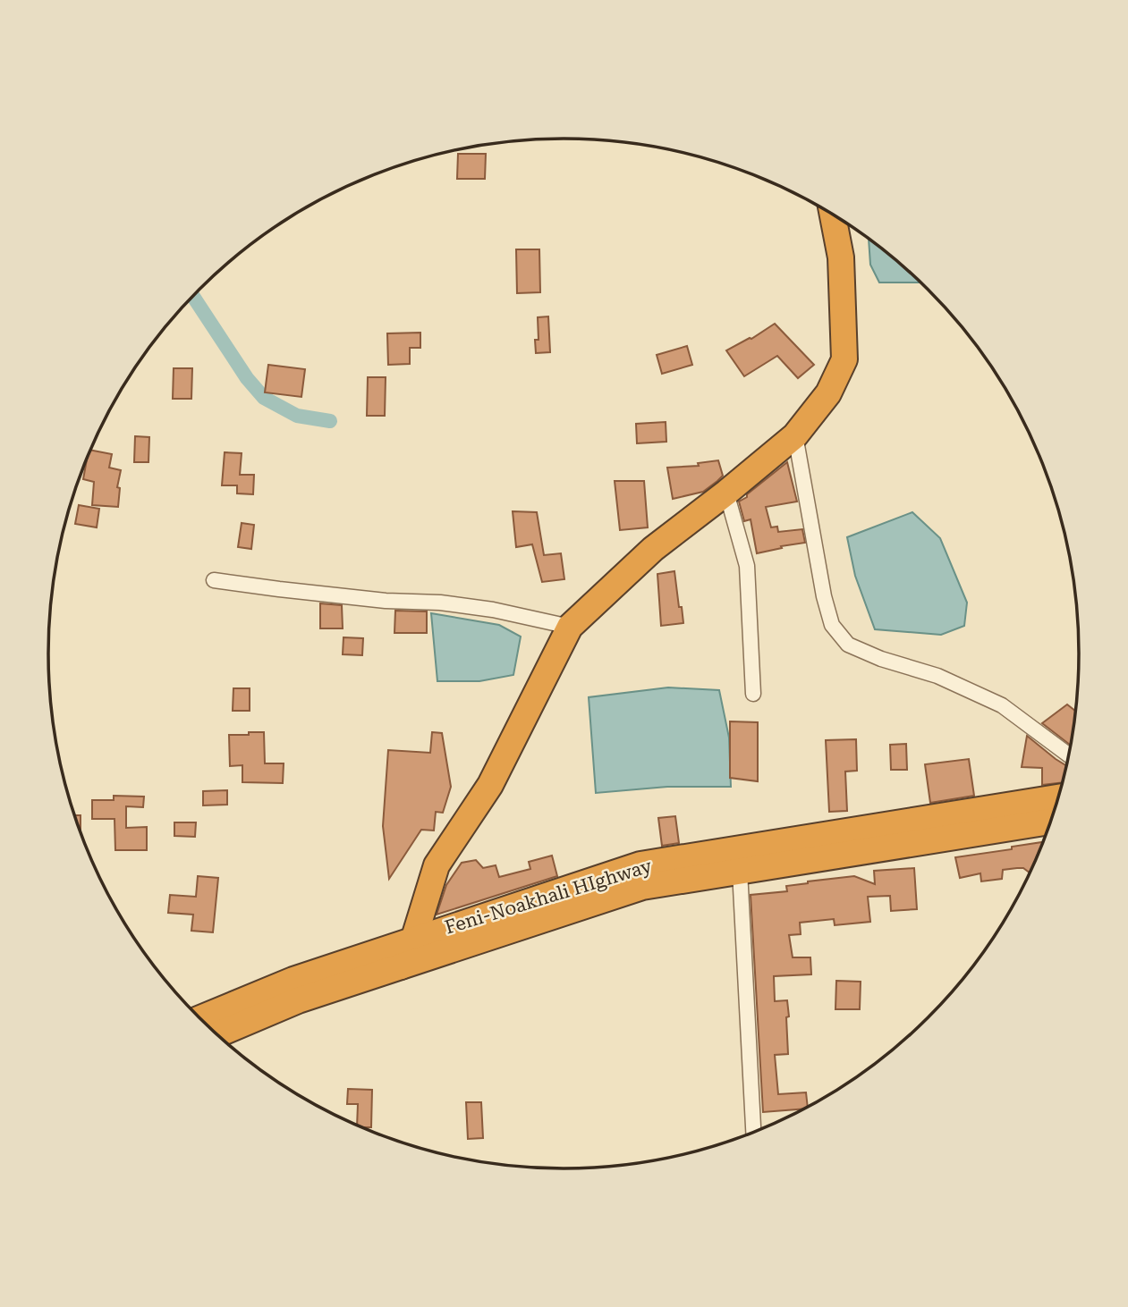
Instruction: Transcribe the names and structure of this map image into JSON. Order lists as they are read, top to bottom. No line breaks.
{"streets":{"highway":["Feni-Noakhali HIghway"]}}
